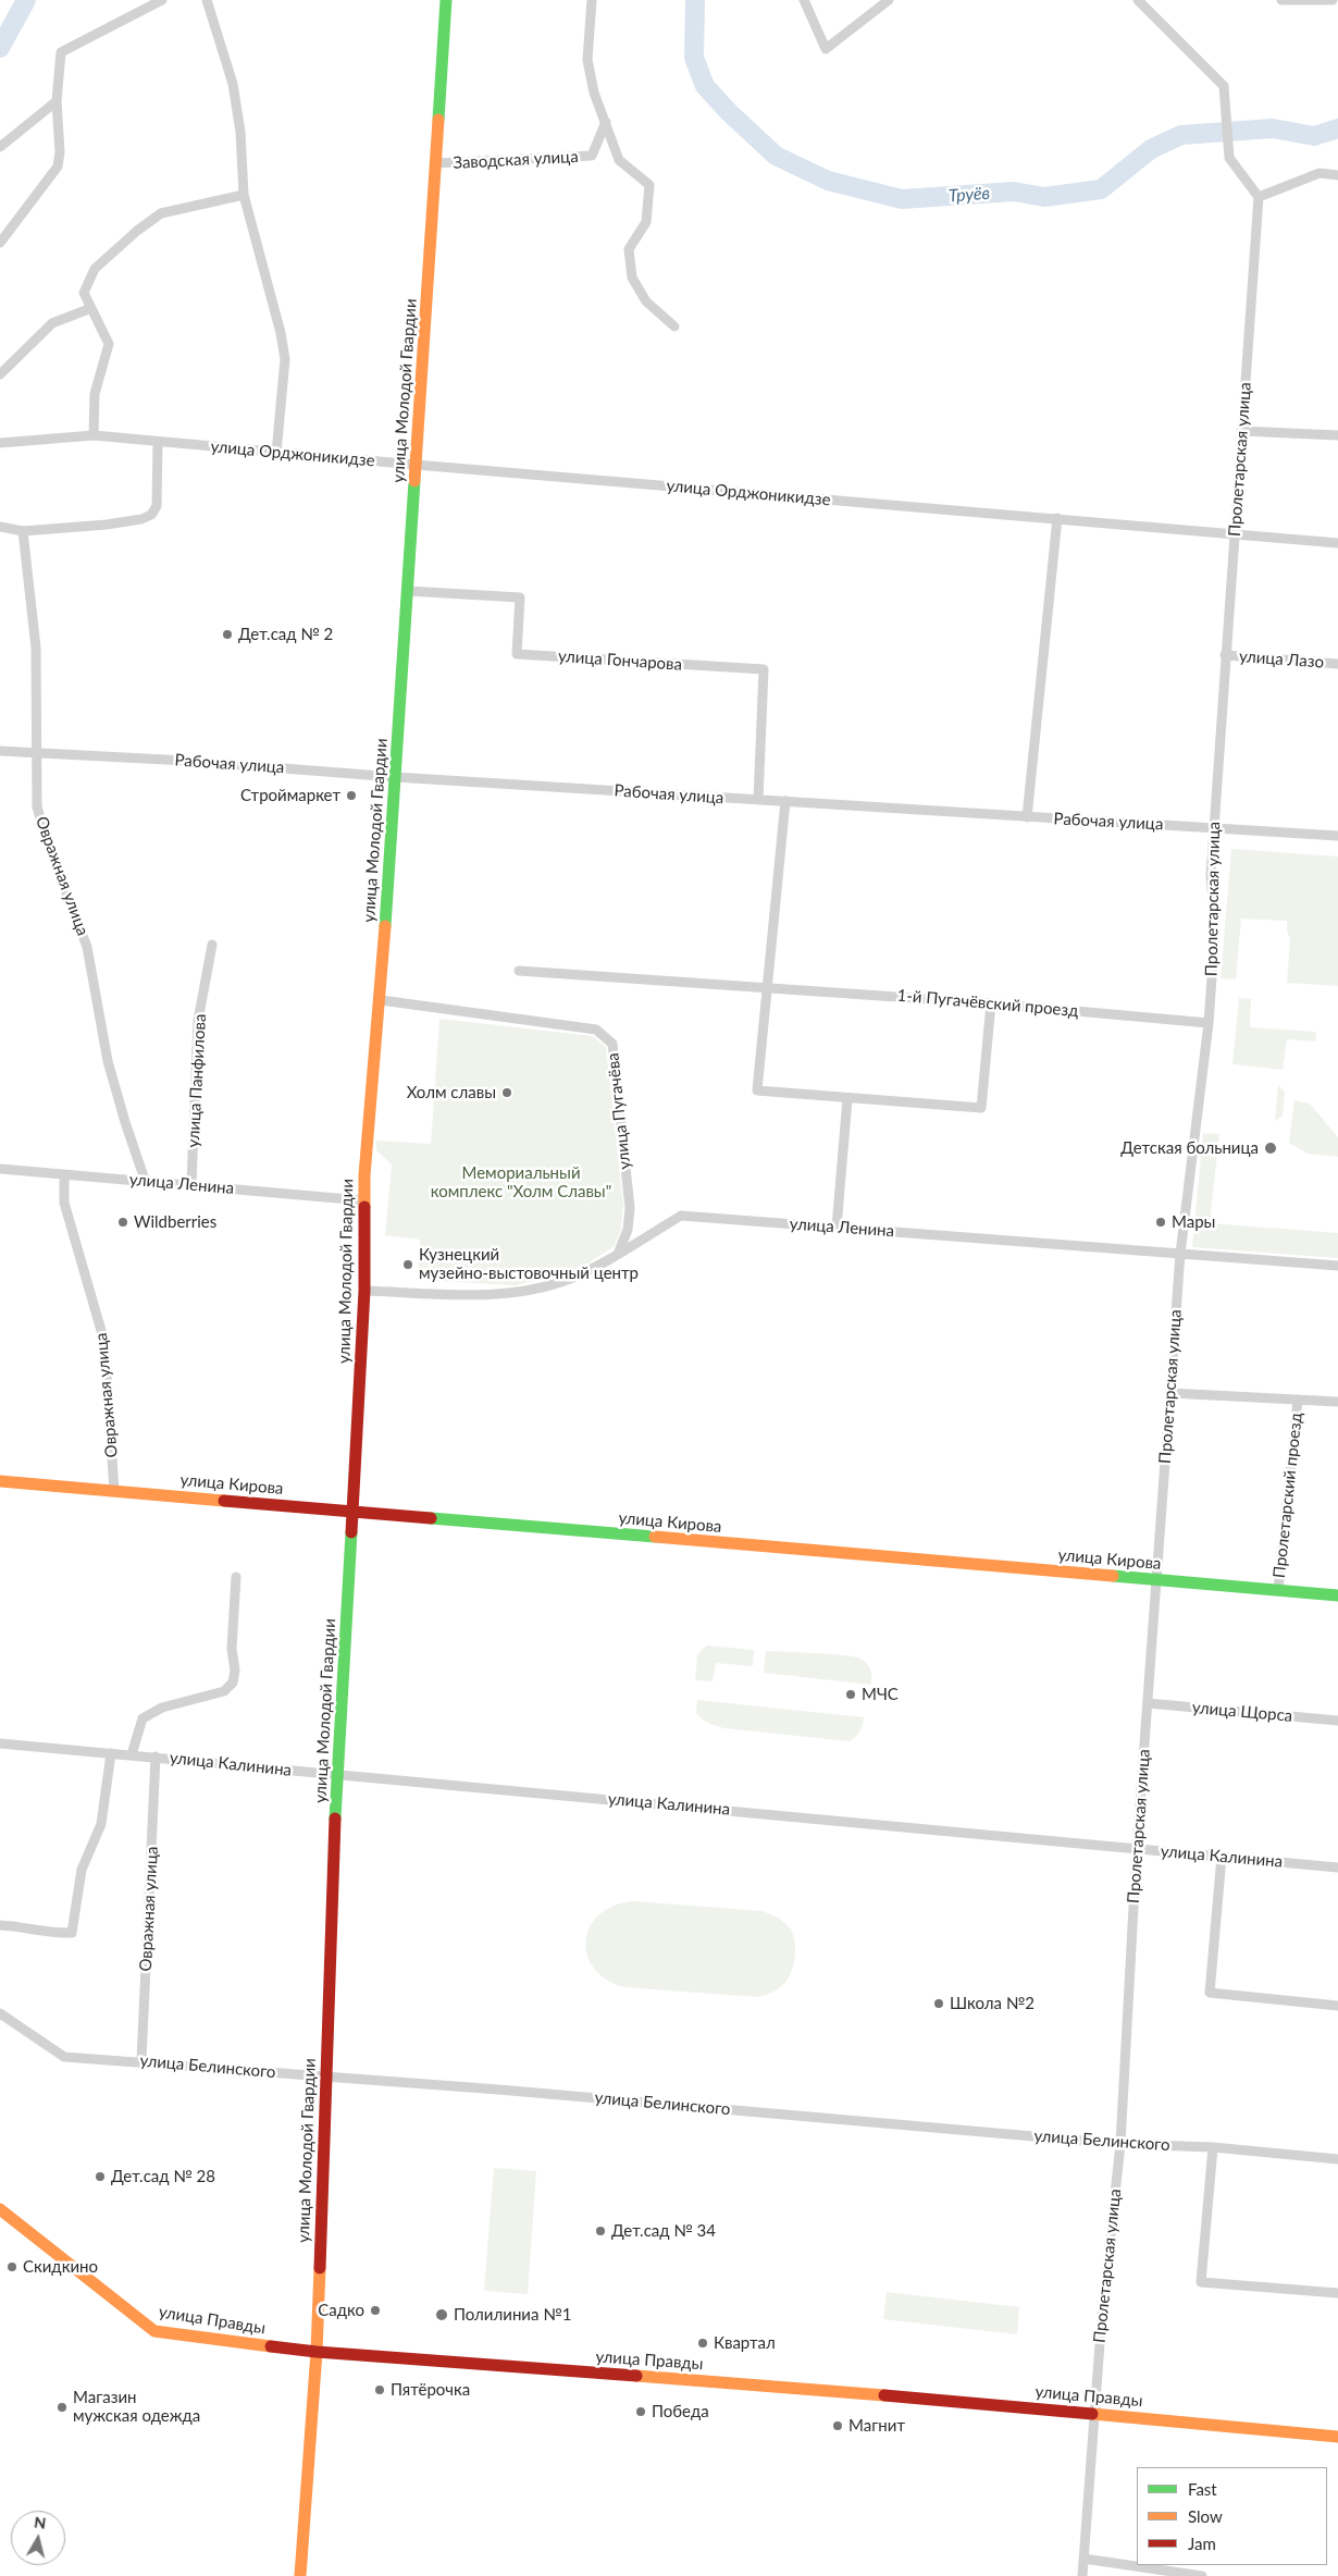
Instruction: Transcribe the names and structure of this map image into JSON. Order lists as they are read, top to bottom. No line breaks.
{"streets":{"street":["Заводская улица","улица Молодой Гвардии","улица Орджоникидзе","Пролетарская улица","улица Лазо","улица Гончарова","Рабочая улица","Овражная улица","1-й Пугачёвский проезд","улица Панфилова","улица Пугачёва","улица Ленина","улица Кирова","Пролетарский проезд","улица Щорса","улица Калинина","улица Белинского","улица Правды"]},"crossings":[["Заводская улица","улица Молодой Гвардии"],["улица Молодой Гвардии","улица Орджоникидзе"],["улица Молодой Гвардии","улица Гончарова"],["улица Молодой Гвардии","Рабочая улица"],["улица Молодой Гвардии","улица Пугачёва"],["улица Молодой Гвардии","улица Ленина"],["улица Молодой Гвардии","улица Кирова"],["улица Молодой Гвардии","улица Калинина"],["улица Молодой Гвардии","улица Белинского"],["улица Молодой Гвардии","улица Правды"],["улица Орджоникидзе","Пролетарская улица"],["Пролетарская улица","улица Лазо"],["Пролетарская улица","Рабочая улица"],["Пролетарская улица","1-й Пугачёвский проезд"],["Пролетарская улица","улица Ленина"],["Пролетарская улица","улица Кирова"],["Пролетарская улица","Пролетарский проезд"],["Пролетарская улица","улица Щорса"],["Пролетарская улица","улица Калинина"],["Пролетарская улица","улица Белинского"],["Пролетарская улица","улица Правды"],["улица Гончарова","Рабочая улица"],["Рабочая улица","Овражная улица"],["Овражная улица","улица Ленина"],["Овражная улица","улица Кирова"],["Овражная улица","улица Калинина"],["Овражная улица","улица Белинского"],["улица Панфилова","улица Ленина"],["улица Пугачёва","улица Ленина"],["улица Кирова","Пролетарский проезд"]],"water":["Труёв"],"parks":["Мемориальный комплекс \"Холм Славы\""],"places":["Дет.сад № 2","Строймаркет","Холм славы","Детская больница","Wildberries","Мары","Кузнецкий музейно-выстовочный центр","МЧС","Школа №2","Дет.сад № 28","Дет.сад № 34","Скидкино","Садко","Полилиниа №1","Квартал","Пятёрочка","Магазин мужская одежда","Победа","Магнит"],"legend":["Fast","Slow","Jam"],"north":"top"}
